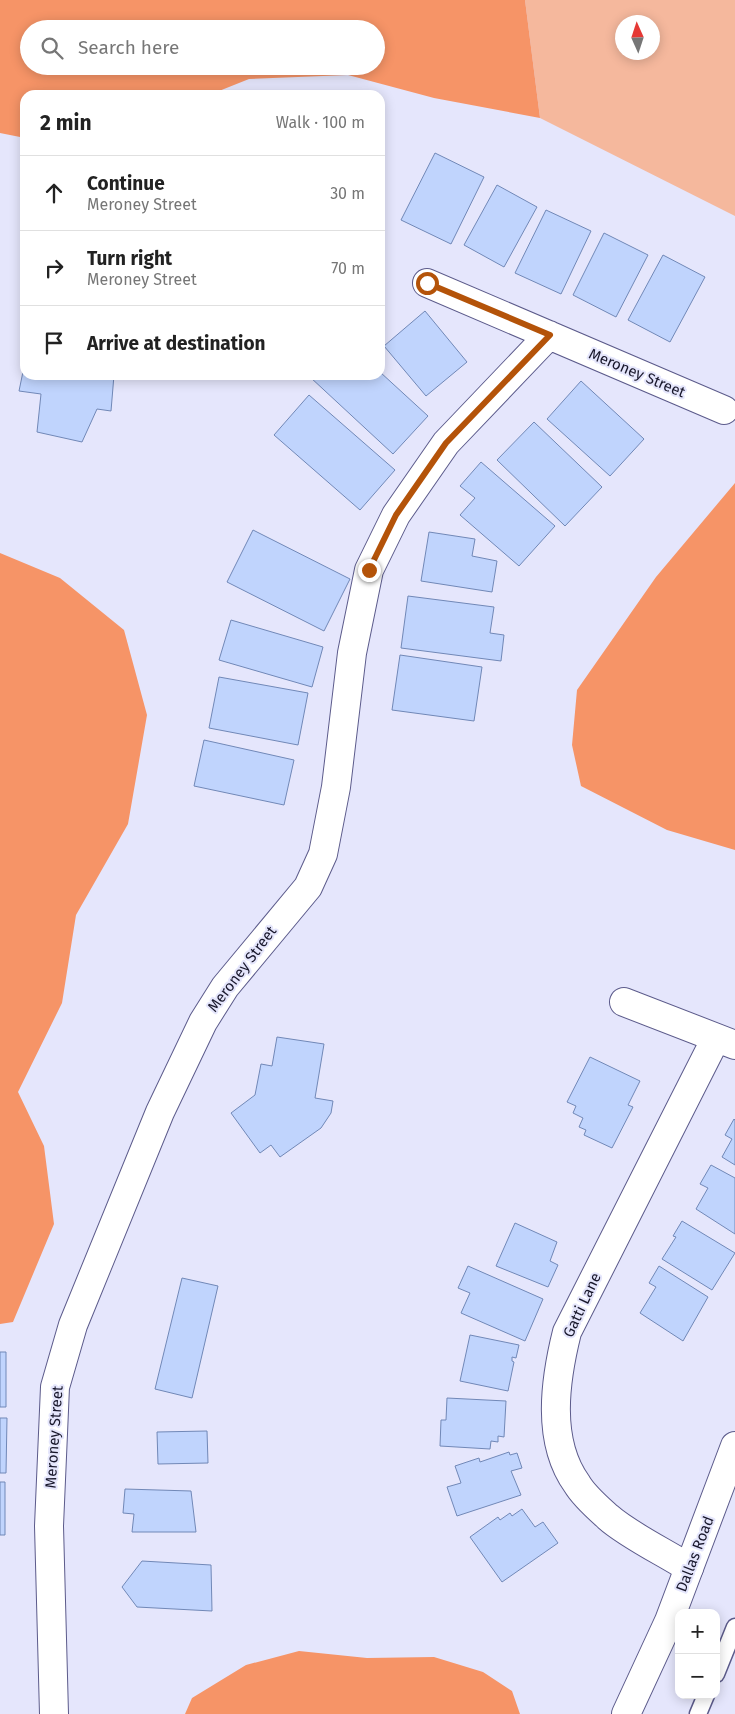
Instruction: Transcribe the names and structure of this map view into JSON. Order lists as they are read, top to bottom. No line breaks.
{"streets":{"street":["Meroney Street","Gatti Lane","Dallas Road"]},"crossings":[["Gatti Lane","Dallas Road"]],"north":"top","page":{"search":"Search here","heading":["2 min","Walk · 100 m"],"list":[["Continue","Meroney Street","30 m"],["Turn right","Meroney Street","70 m"],"Arrive at destination"],"map_buttons":["+","−"]}}
